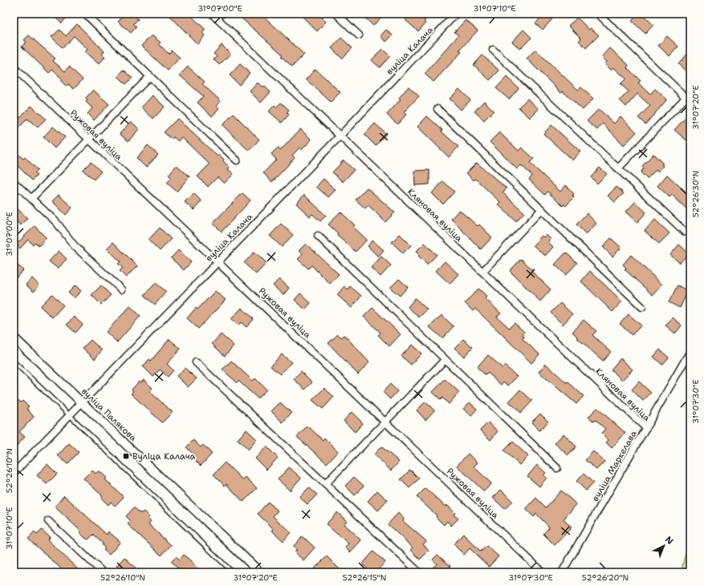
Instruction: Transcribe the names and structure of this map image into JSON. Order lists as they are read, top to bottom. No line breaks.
{"streets":{"street":["вуліца Калача","Ружовая вуліца","Кляновая вуліца","вуліца Палякова","вуліца Маркелава"]},"crossings":[["вуліца Калача","Ружовая вуліца"],["вуліца Калача","Кляновая вуліца"],["вуліца Калача","вуліца Палякова"],["Кляновая вуліца","вуліца Маркелава"]],"places":{"transit":["Вуліца Калача"]},"north":"top right","coordinates":["31°07'00\"E","31°07'10\"E","31°07'20\"E","52°26'30\"N","31°07'30\"E","52°26'10\"N","52°26'15\"N","52°26'20\"N"]}
